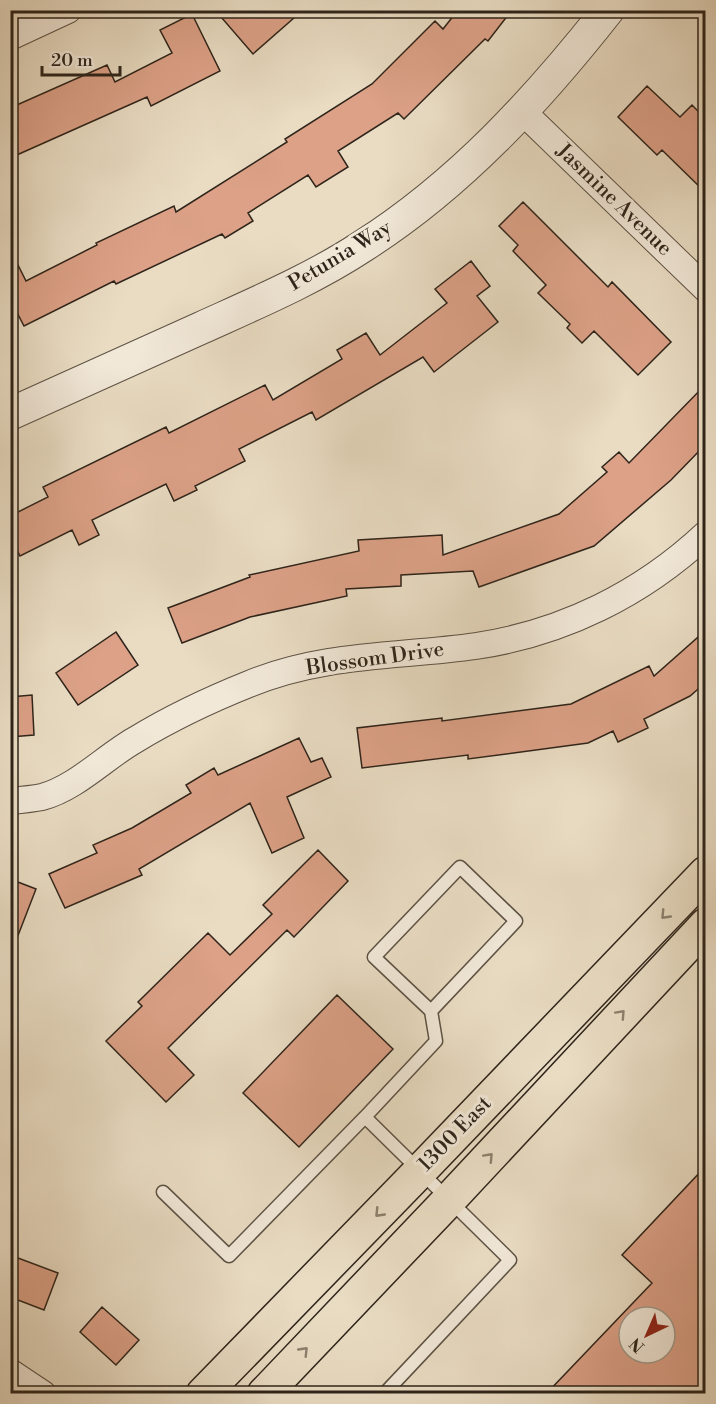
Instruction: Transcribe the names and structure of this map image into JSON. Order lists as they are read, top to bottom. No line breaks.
{"streets":{"main road":["1300 East"],"street":["Jasmine Avenue","Petunia Way","Blossom Drive"]},"crossings":[["Jasmine Avenue","Petunia Way"]],"scale_bar":"20 m","north":"bottom left"}
